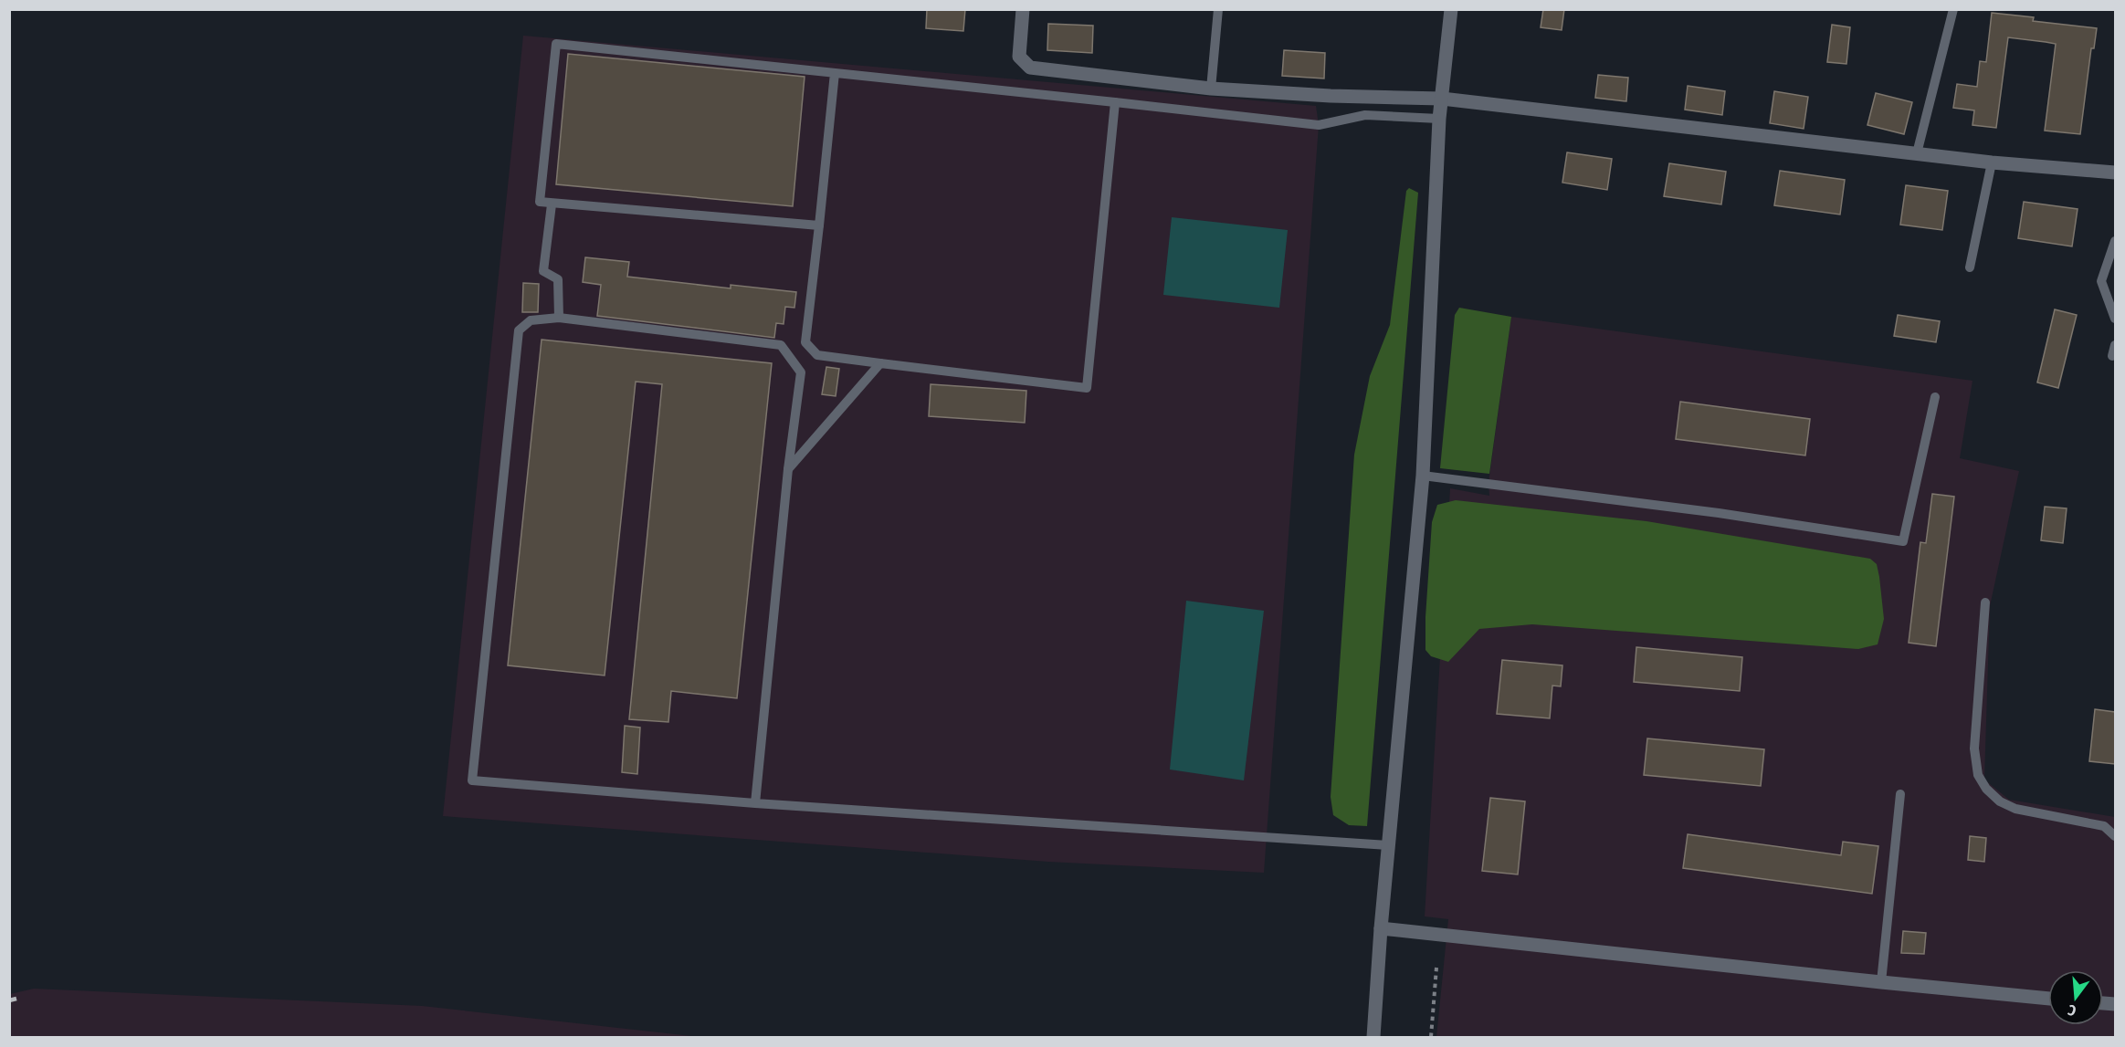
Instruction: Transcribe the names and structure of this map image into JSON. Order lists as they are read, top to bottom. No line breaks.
{"north":"bottom"}
